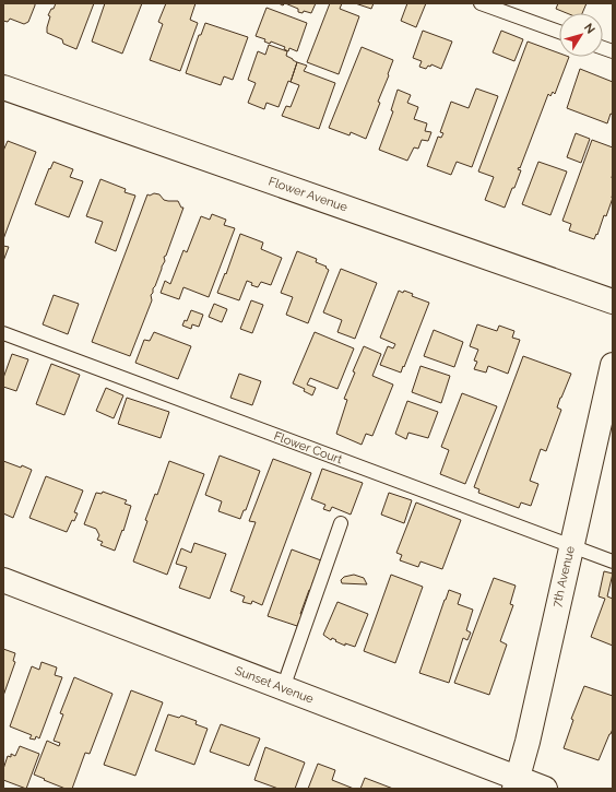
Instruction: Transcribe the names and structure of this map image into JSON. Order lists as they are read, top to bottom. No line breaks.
{"streets":{"street":["Flower Avenue","7th Avenue","Sunset Avenue"],"lane":["Flower Court"]},"crossings":[["Flower Court","7th Avenue"],["7th Avenue","Sunset Avenue"]],"north":"top right"}
